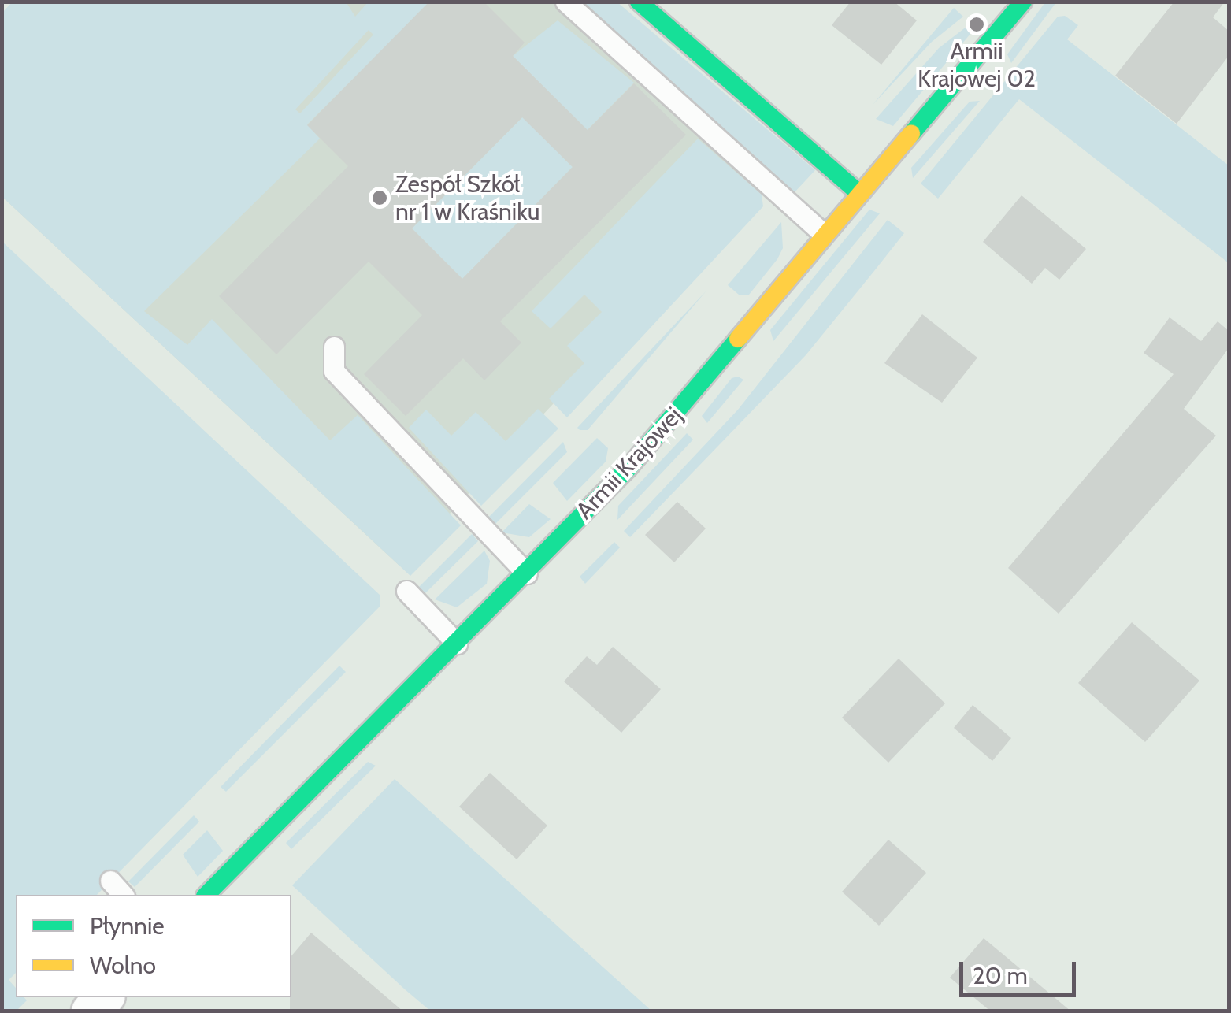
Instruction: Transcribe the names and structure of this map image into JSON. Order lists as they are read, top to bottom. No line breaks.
{"streets":{"street":["Armii Krajowej"]},"places":["Armii Krajowej 02","Zespół Szkół nr 1 w Kraśniku"],"legend":["Płynnie","Wolno"],"scale_bar":"20 m"}
